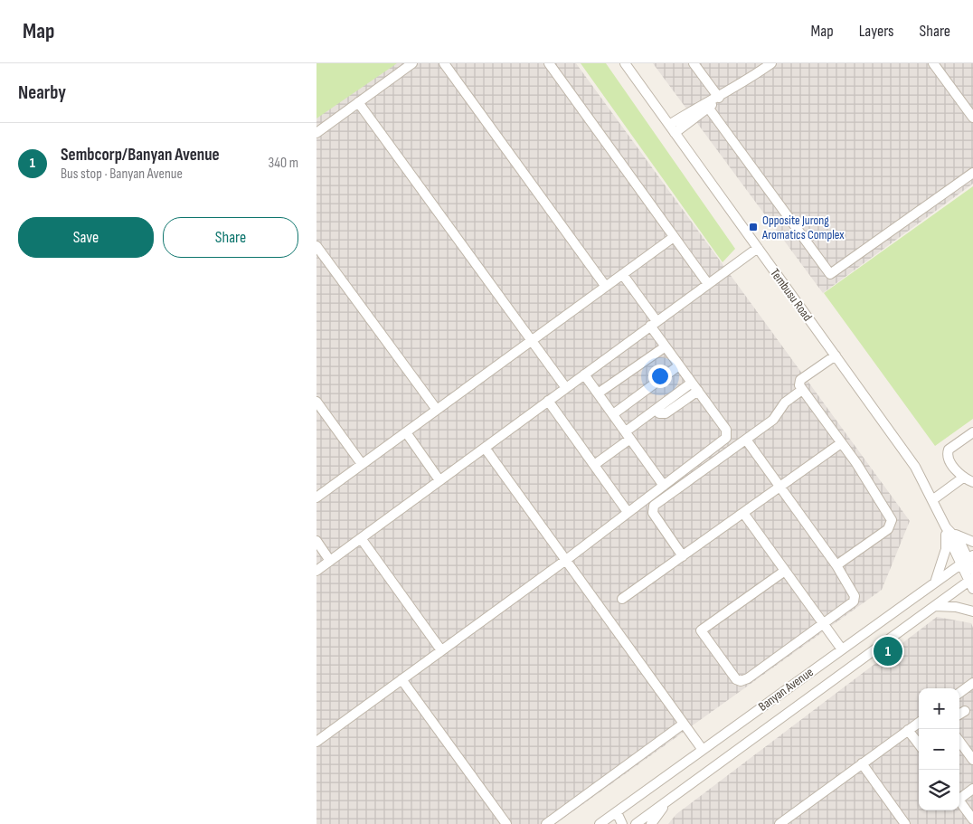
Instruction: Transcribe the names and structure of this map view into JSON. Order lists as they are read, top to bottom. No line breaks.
{"streets":{"street":["Tembusu Road","Banyan Avenue"]},"crossings":[["Tembusu Road","Banyan Avenue"]],"places":{"transit":["Opposite Jurong Aromatics Complex"]},"page":{"header":"Map","nav":["Map","Layers","Share"],"heading":"Nearby","list":[{"mark":"1","name":"Sembcorp/Banyan Avenue","note":"Bus stop · Banyan Avenue","value":"340 m"}],"buttons":["Save","Share"],"pins":"1","map_buttons":["+","−"]}}
